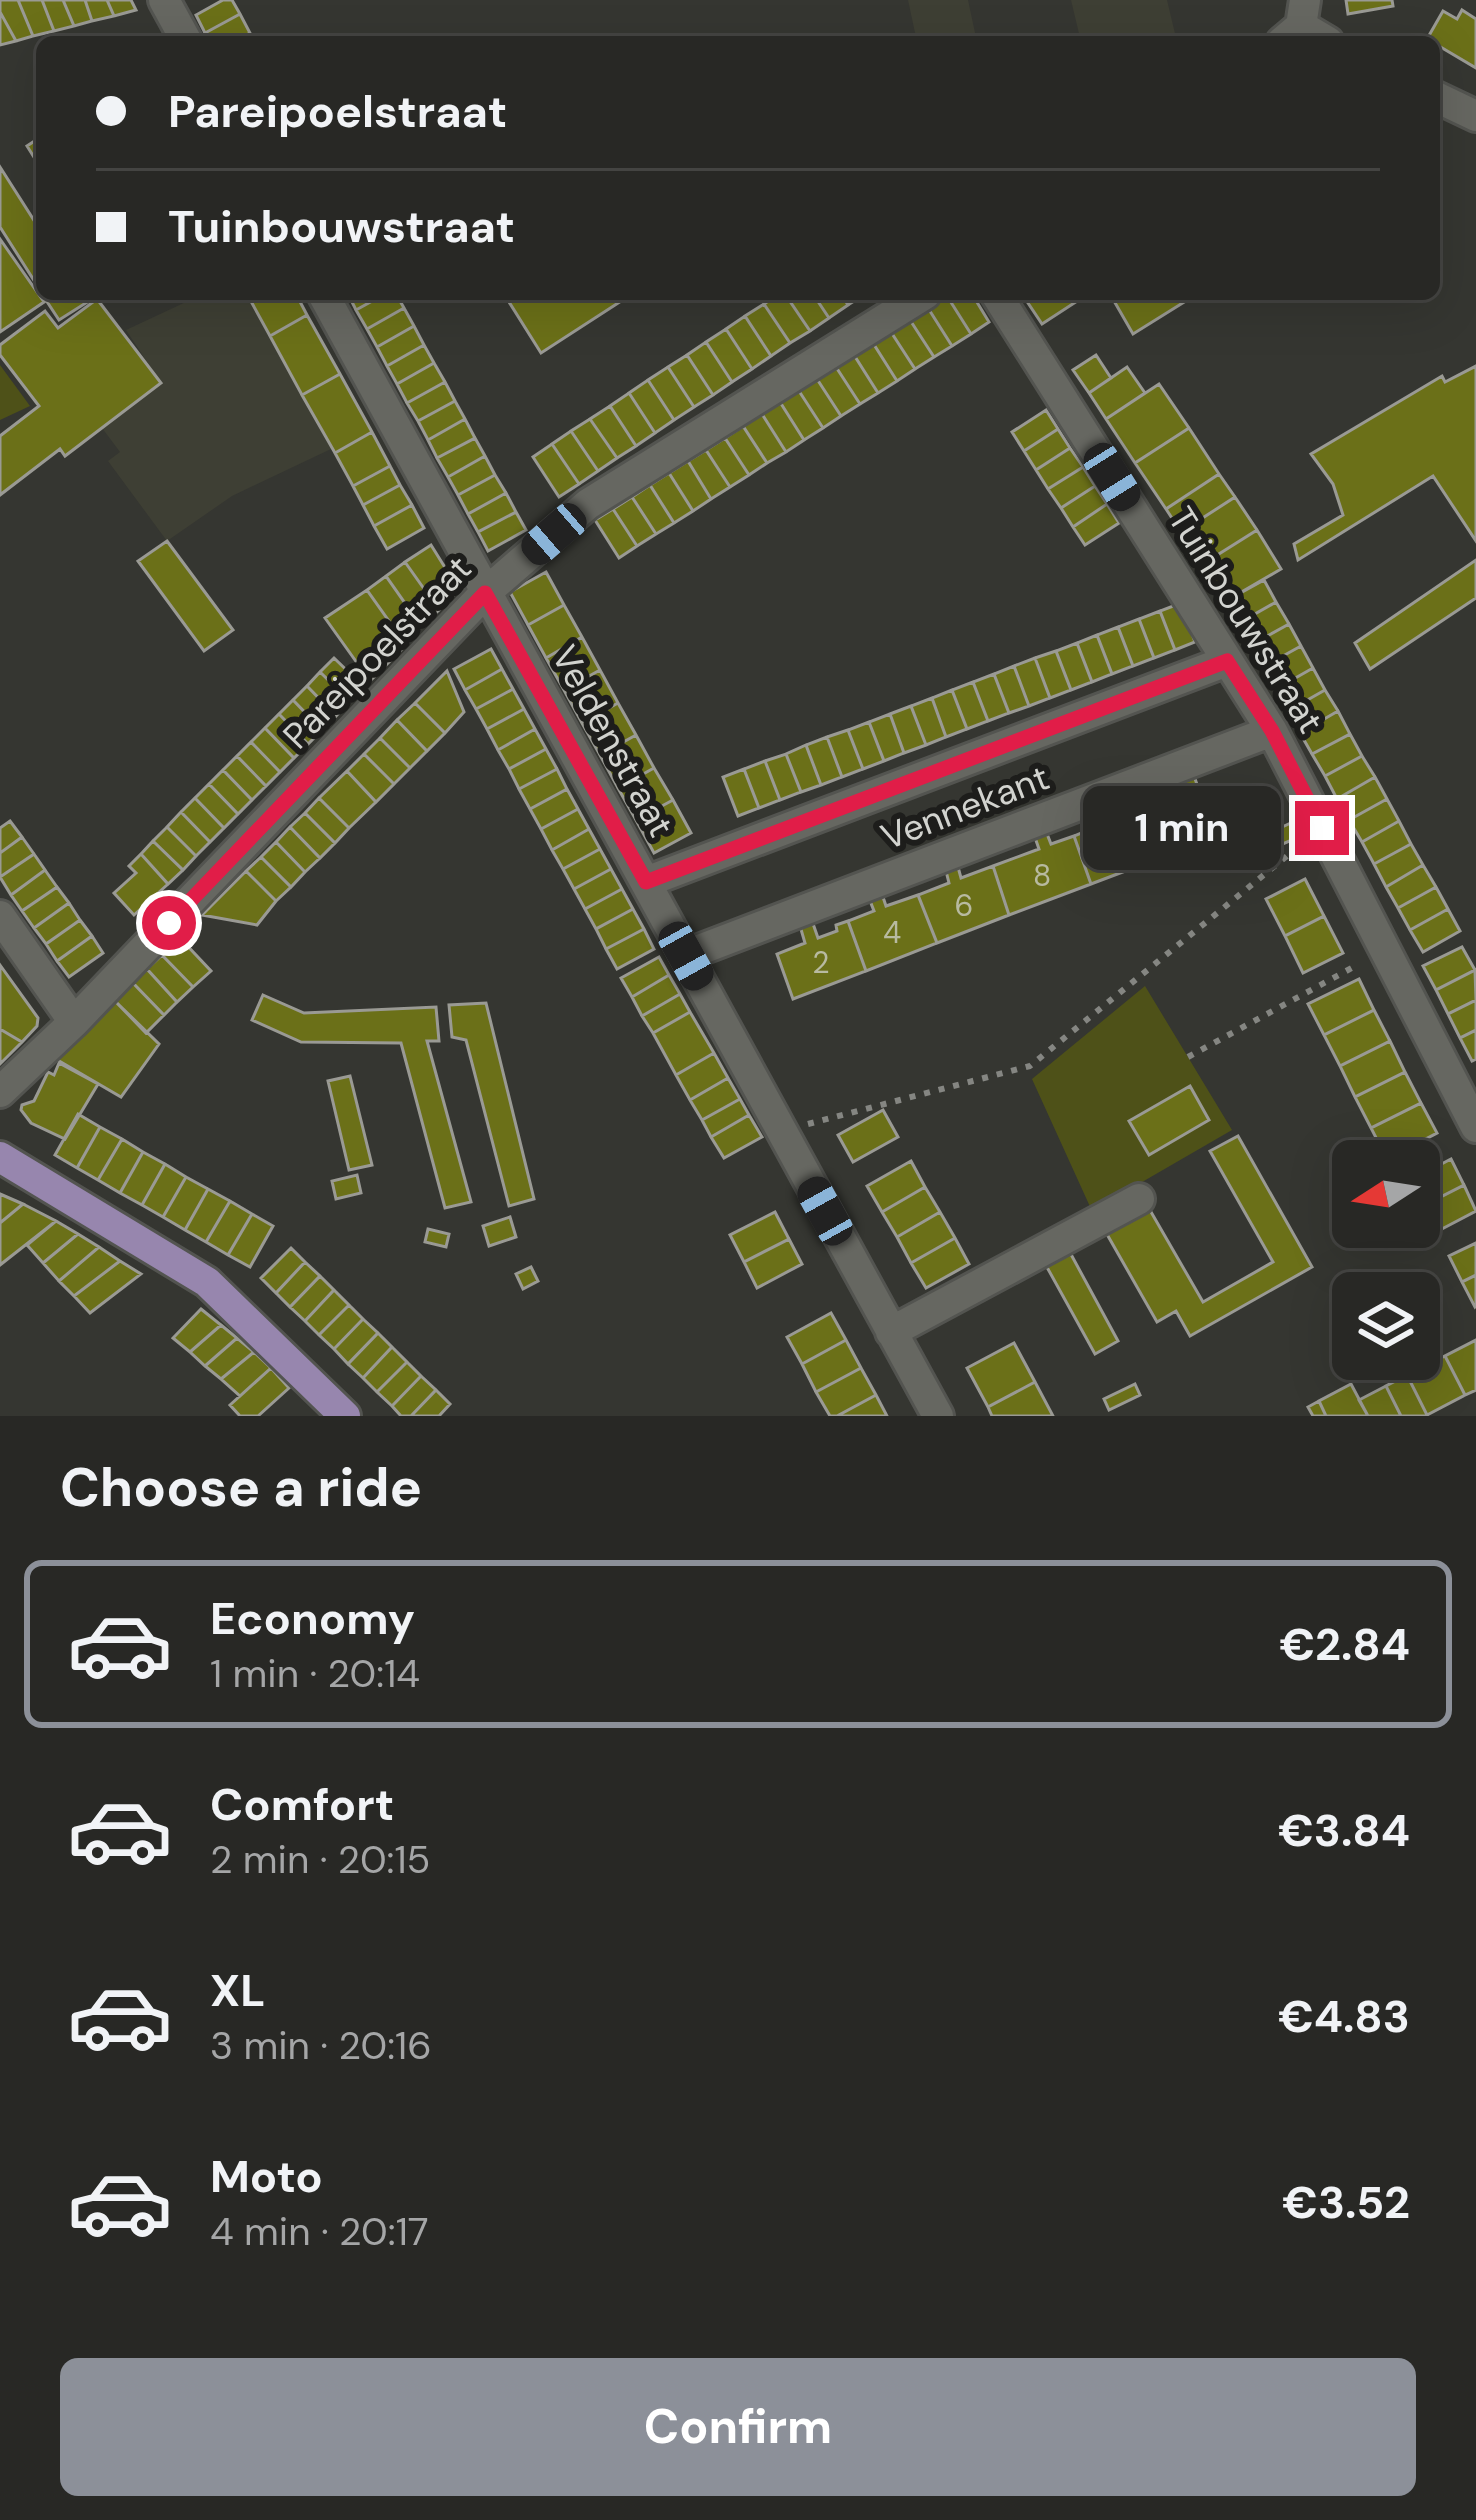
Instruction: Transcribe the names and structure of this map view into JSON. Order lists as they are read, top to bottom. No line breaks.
{"streets":{"street":["Tuinbouwstraat","Pareipoelstraat","Veldenstraat","Vennekant"]},"crossings":[["Tuinbouwstraat","Vennekant"],["Pareipoelstraat","Veldenstraat"],["Veldenstraat","Vennekant"]],"house_numbers":["8","6","4","2"],"north":"left","page":{"banner":["Pareipoelstraat","Tuinbouwstraat"],"bubble":"1 min","heading":"Choose a ride","list":[{"name":"Economy","note":"1 min · 20:14","value":"€2.84"},{"name":"Comfort","note":"2 min · 20:15","value":"€3.84"},{"name":"XL","note":"3 min · 20:16","value":"€4.83"},{"name":"Moto","note":"4 min · 20:17","value":"€3.52"}],"buttons":"Confirm"}}
